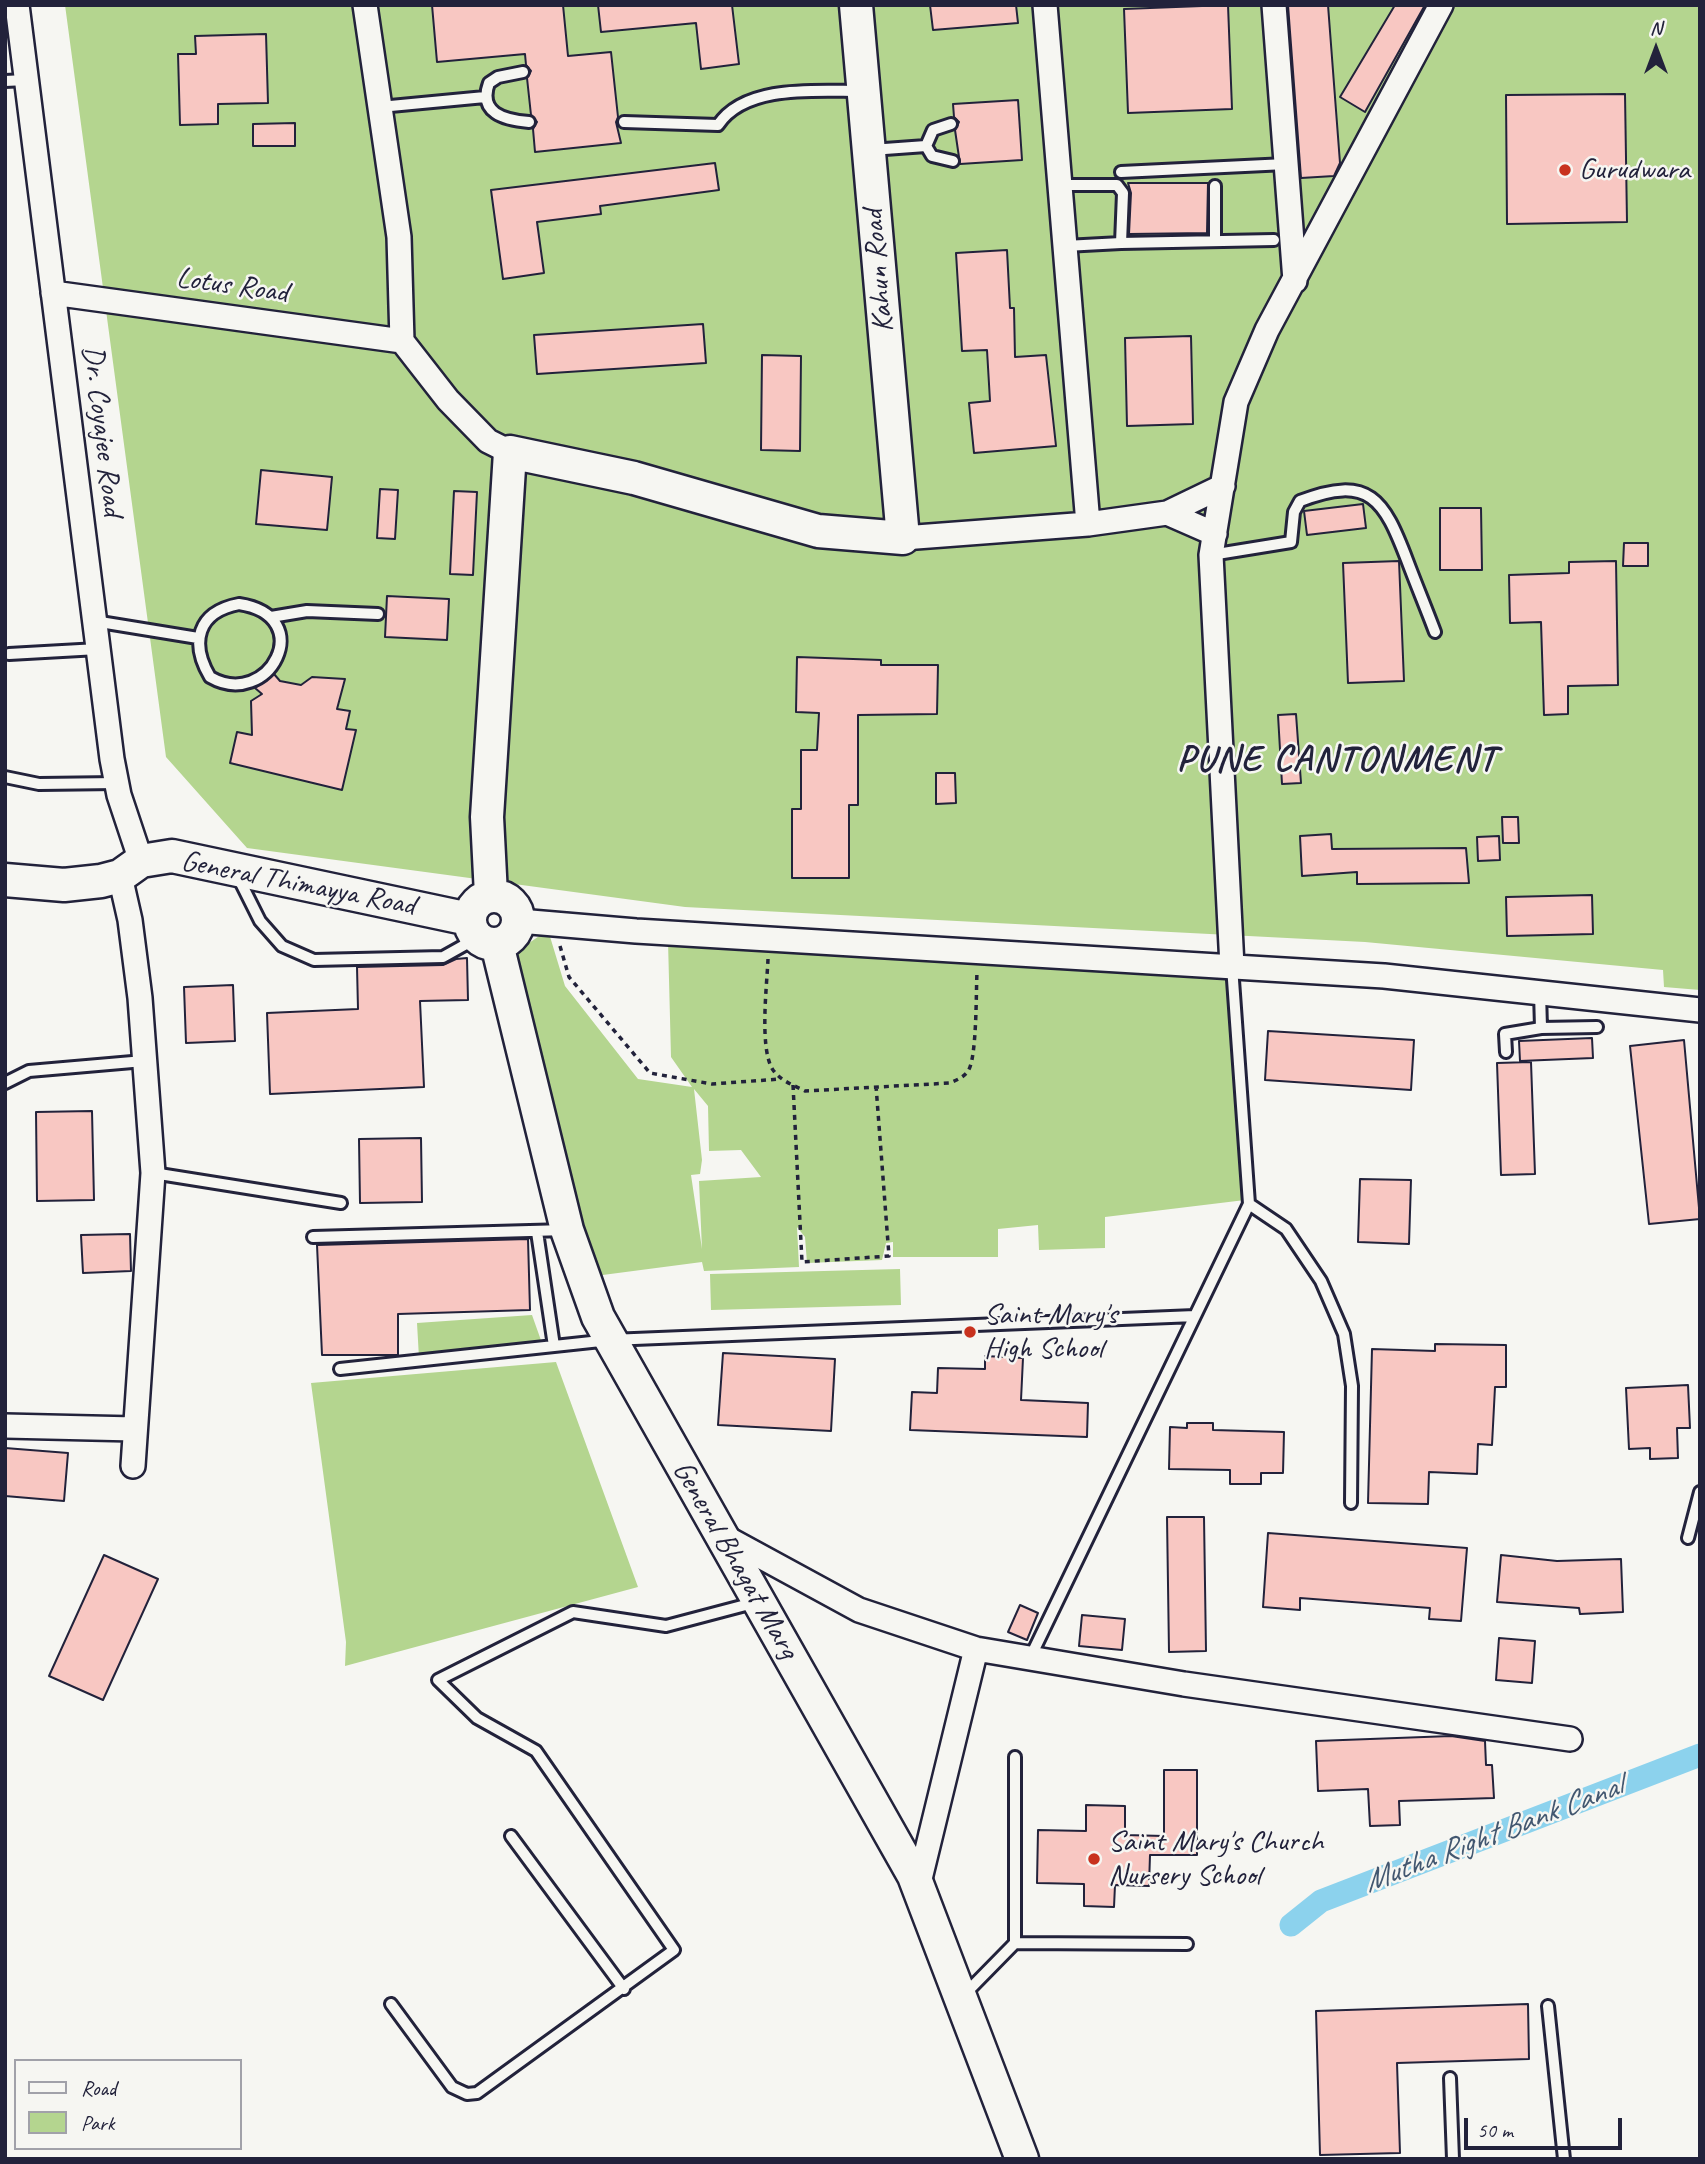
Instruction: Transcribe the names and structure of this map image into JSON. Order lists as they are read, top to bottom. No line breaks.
{"streets":{"street":["Kahun Road","Lotus Road","Dr. Coyajee Road","General Thimayya Road","General Bhagat Marg"]},"crossings":[["Lotus Road","Dr. Coyajee Road"],["Dr. Coyajee Road","General Thimayya Road"],["General Thimayya Road","General Bhagat Marg"]],"districts":["PUNE CANTONMENT"],"water":["Mutha Right Bank Canal"],"places":["Gurudwara","Saint Mary's High School","Saint Mary's Church Nursery School"],"legend":["Road","Park"],"scale_bar":"50 m","north":"top"}
